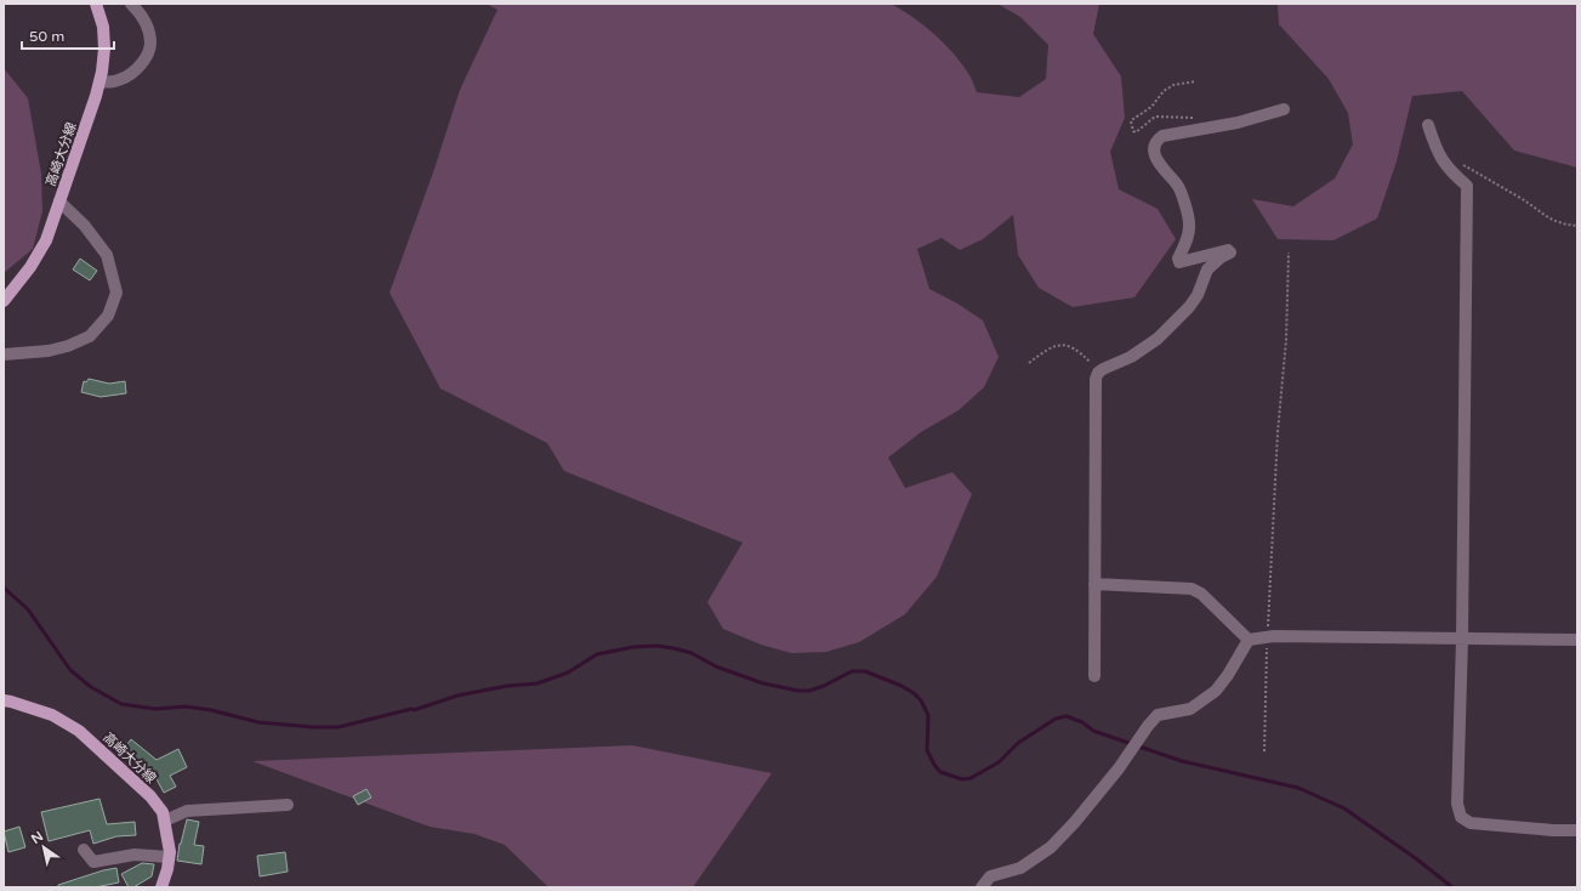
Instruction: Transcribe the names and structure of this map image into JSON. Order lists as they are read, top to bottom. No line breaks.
{"streets":{"main road":["高崎大分線"]},"scale_bar":"50 m","north":"top left"}
